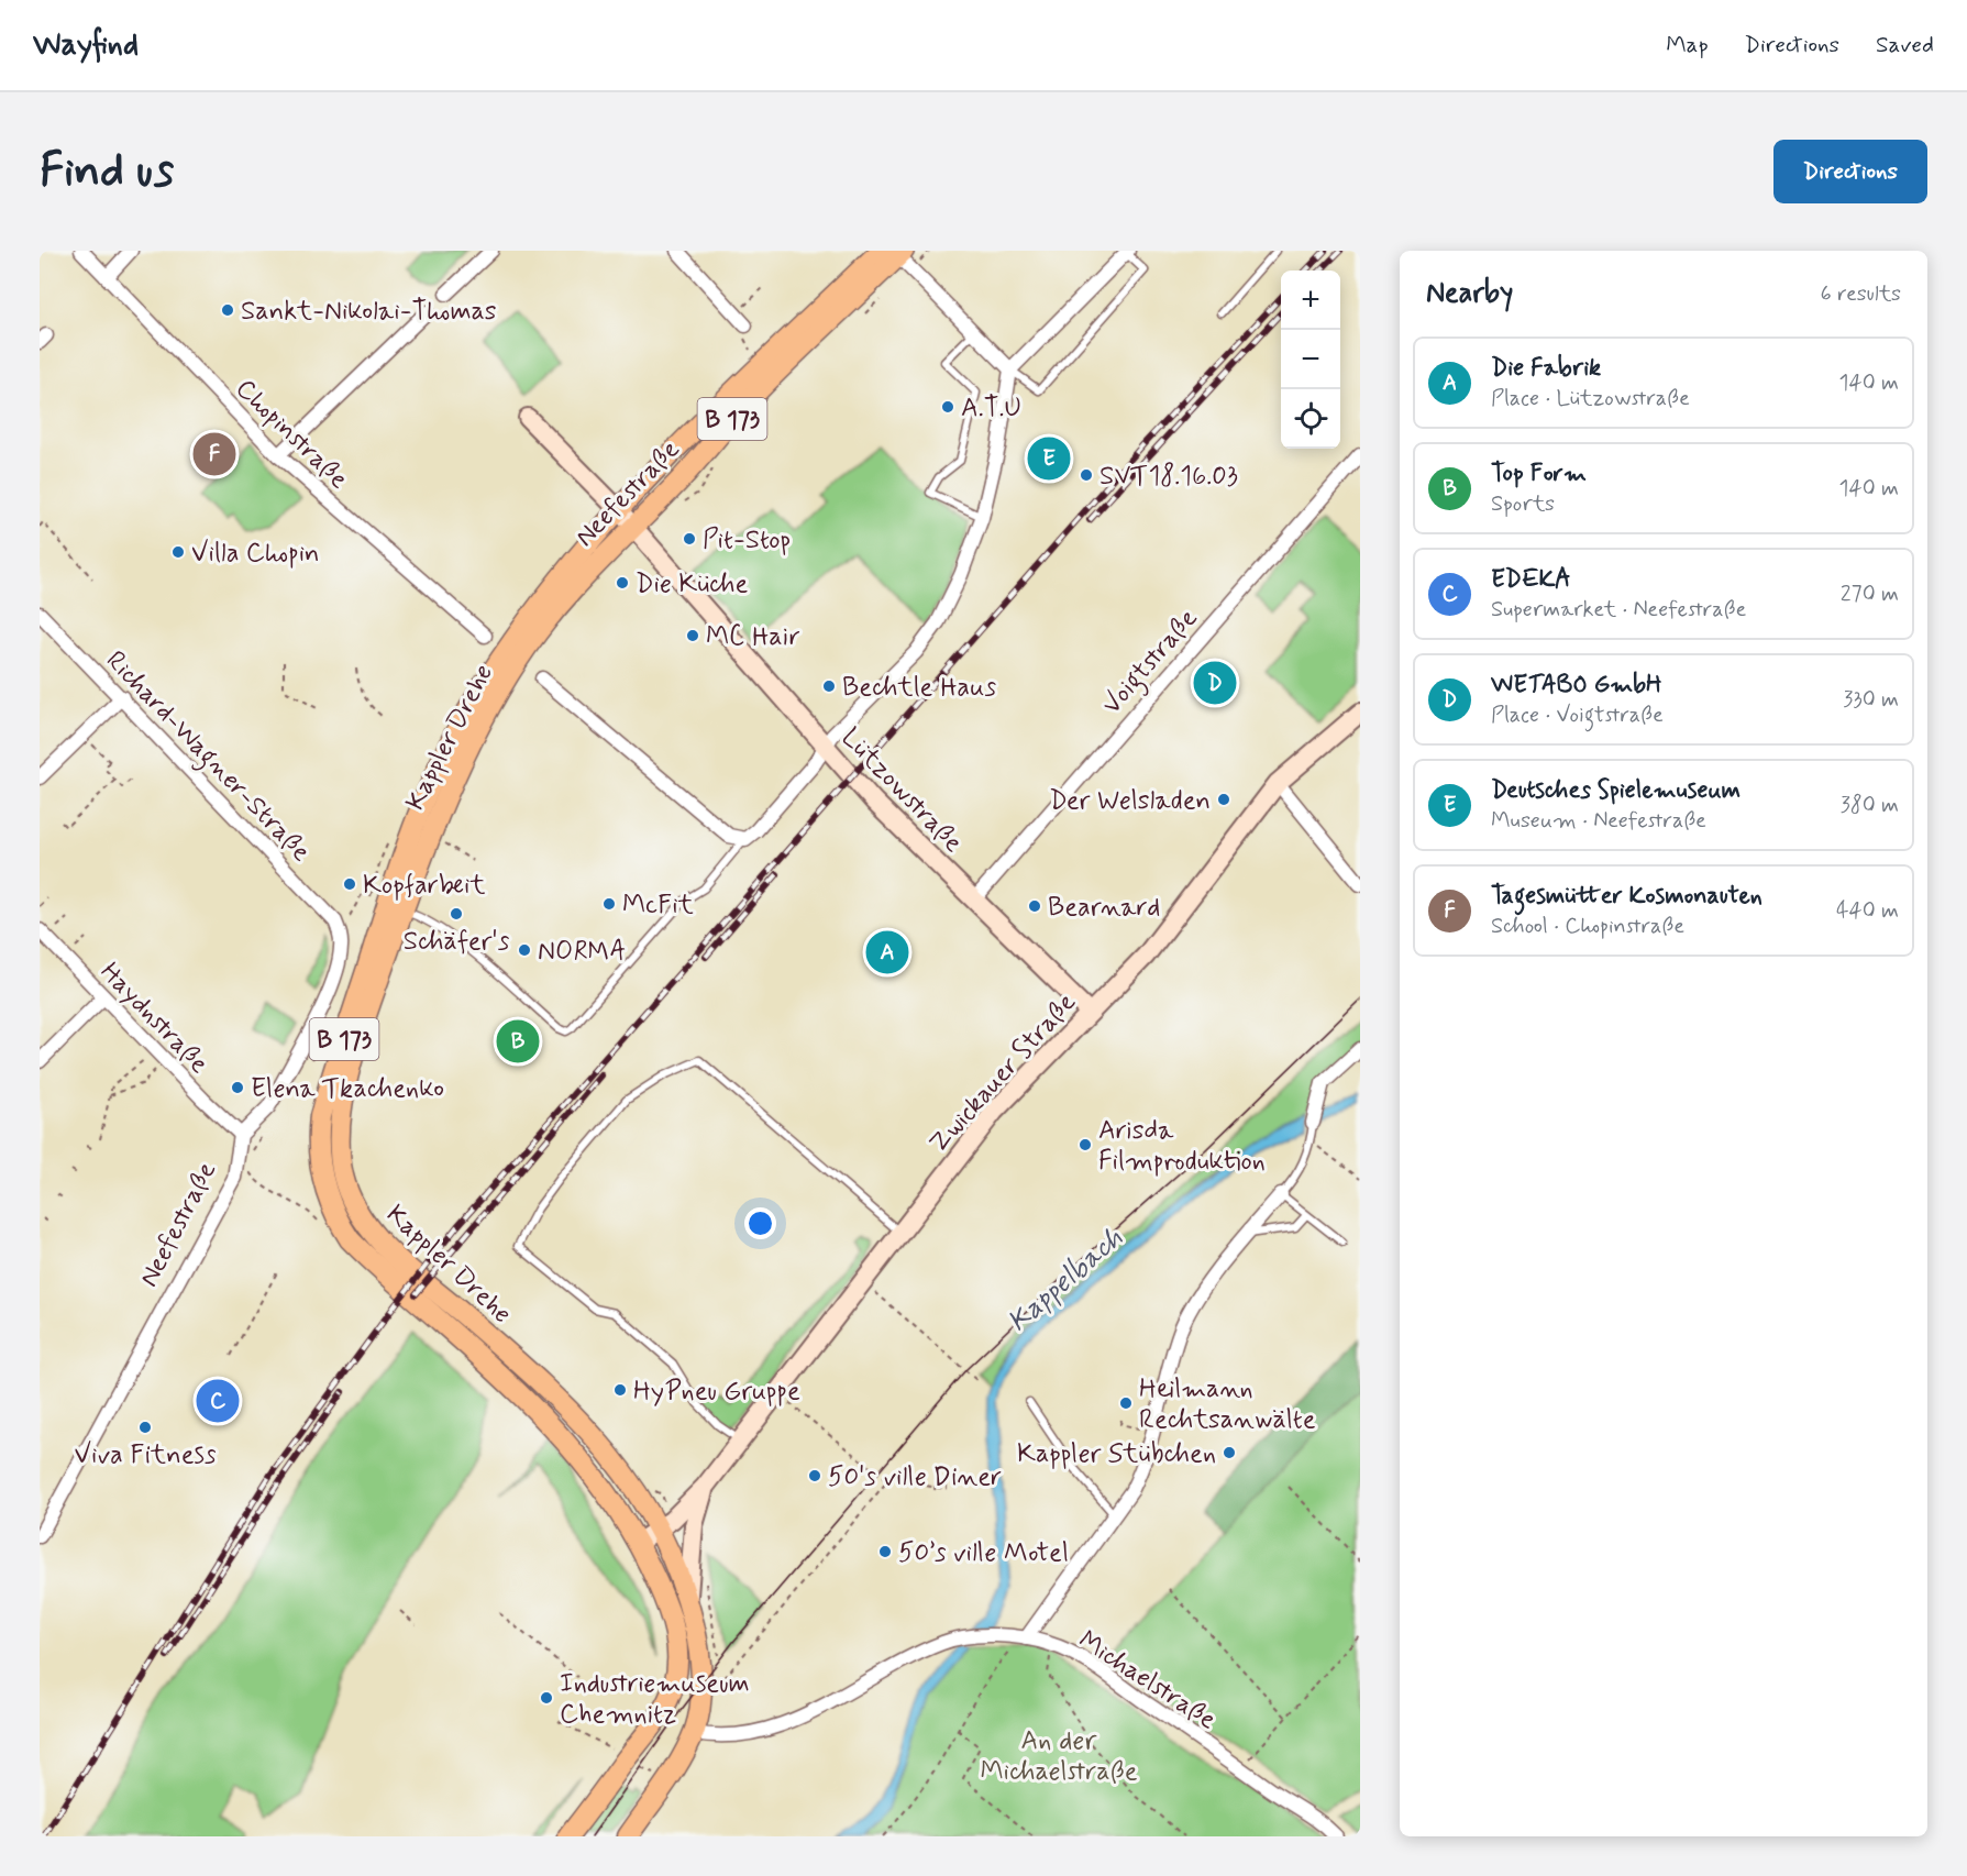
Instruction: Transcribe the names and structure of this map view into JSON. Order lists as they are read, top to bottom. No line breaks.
{"streets":{"main road":["B 173","Neefestraße","Kappler Drehe","Lützowstraße","Zwickauer Straße"],"street":["Chopinstraße","Voigtstraße","Richard-Wagner-Straße","Haydnstraße","Michaelstraße"]},"crossings":[["B 173","Kappler Drehe"],["B 173","Zwickauer Straße"],["Neefestraße","Kappler Drehe"],["Neefestraße","Lützowstraße"],["Neefestraße","Haydnstraße"],["Voigtstraße","Lützowstraße"],["Kappler Drehe","Zwickauer Straße"],["Lützowstraße","Zwickauer Straße"],["Zwickauer Straße","Michaelstraße"]],"water":["Kappelbach"],"parks":["An der Michaelstraße"],"places":["Sankt-Nikolai-Thomas","A.T.U","SVT18.16.03","Pit-Stop","Villa Chopin","Die Küche","MC Hair","Bechtle Haus","Der Welsladen","Kopfarbeit","McFit","Bearnard","Schäfer's","NORMA","Elena Tkachenko","Arisda Filmproduktion","HyPneu Gruppe","Heilmann Rechtsanwälte","Viva Fitness","Kappler Stübchen","50's ville Diner","50’s ville Motel","Industriemuseum Chemnitz"],"page":{"header":"Wayfind","nav":["Map","Directions","Saved"],"buttons":"Directions","title":"Find us","heading":["Nearby","6 results"],"map_buttons":["+","−"],"list":[{"mark":"A","name":"Die Fabrik","note":"Place · Lützowstraße","value":"140 m"},{"mark":"B","name":"Top Form","note":"Sports","value":"140 m"},{"mark":"C","name":"EDEKA","note":"Supermarket · Neefestraße","value":"270 m"},{"mark":"D","name":"WETABO GmbH","note":"Place · Voigtstraße","value":"330 m"},{"mark":"E","name":"Deutsches Spielemuseum","note":"Museum · Neefestraße","value":"380 m"},{"mark":"F","name":"Tagesmütter Kosmonauten","note":"School · Chopinstraße","value":"440 m"}],"pins":["F","E","D","A","B","C"]}}
